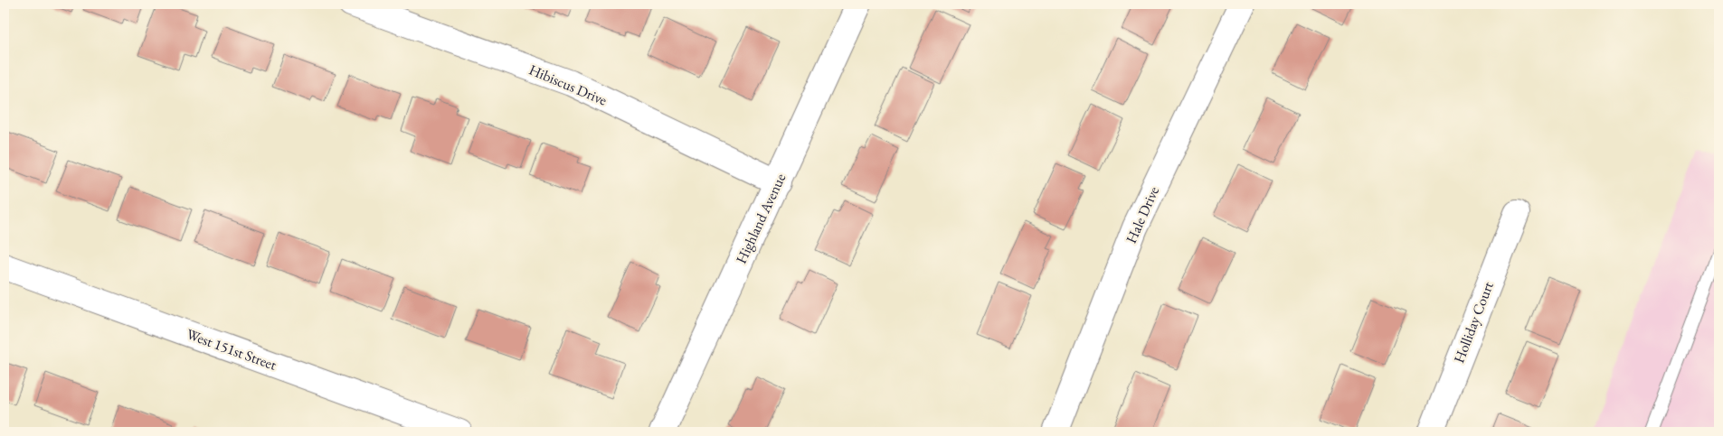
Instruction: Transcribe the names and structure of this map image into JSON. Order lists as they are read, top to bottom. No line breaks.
{"streets":{"street":["Hibiscus Drive","Hale Drive","Highland Avenue","Holliday Court","West 151st Street"]},"crossings":[["Hibiscus Drive","Highland Avenue"]]}
